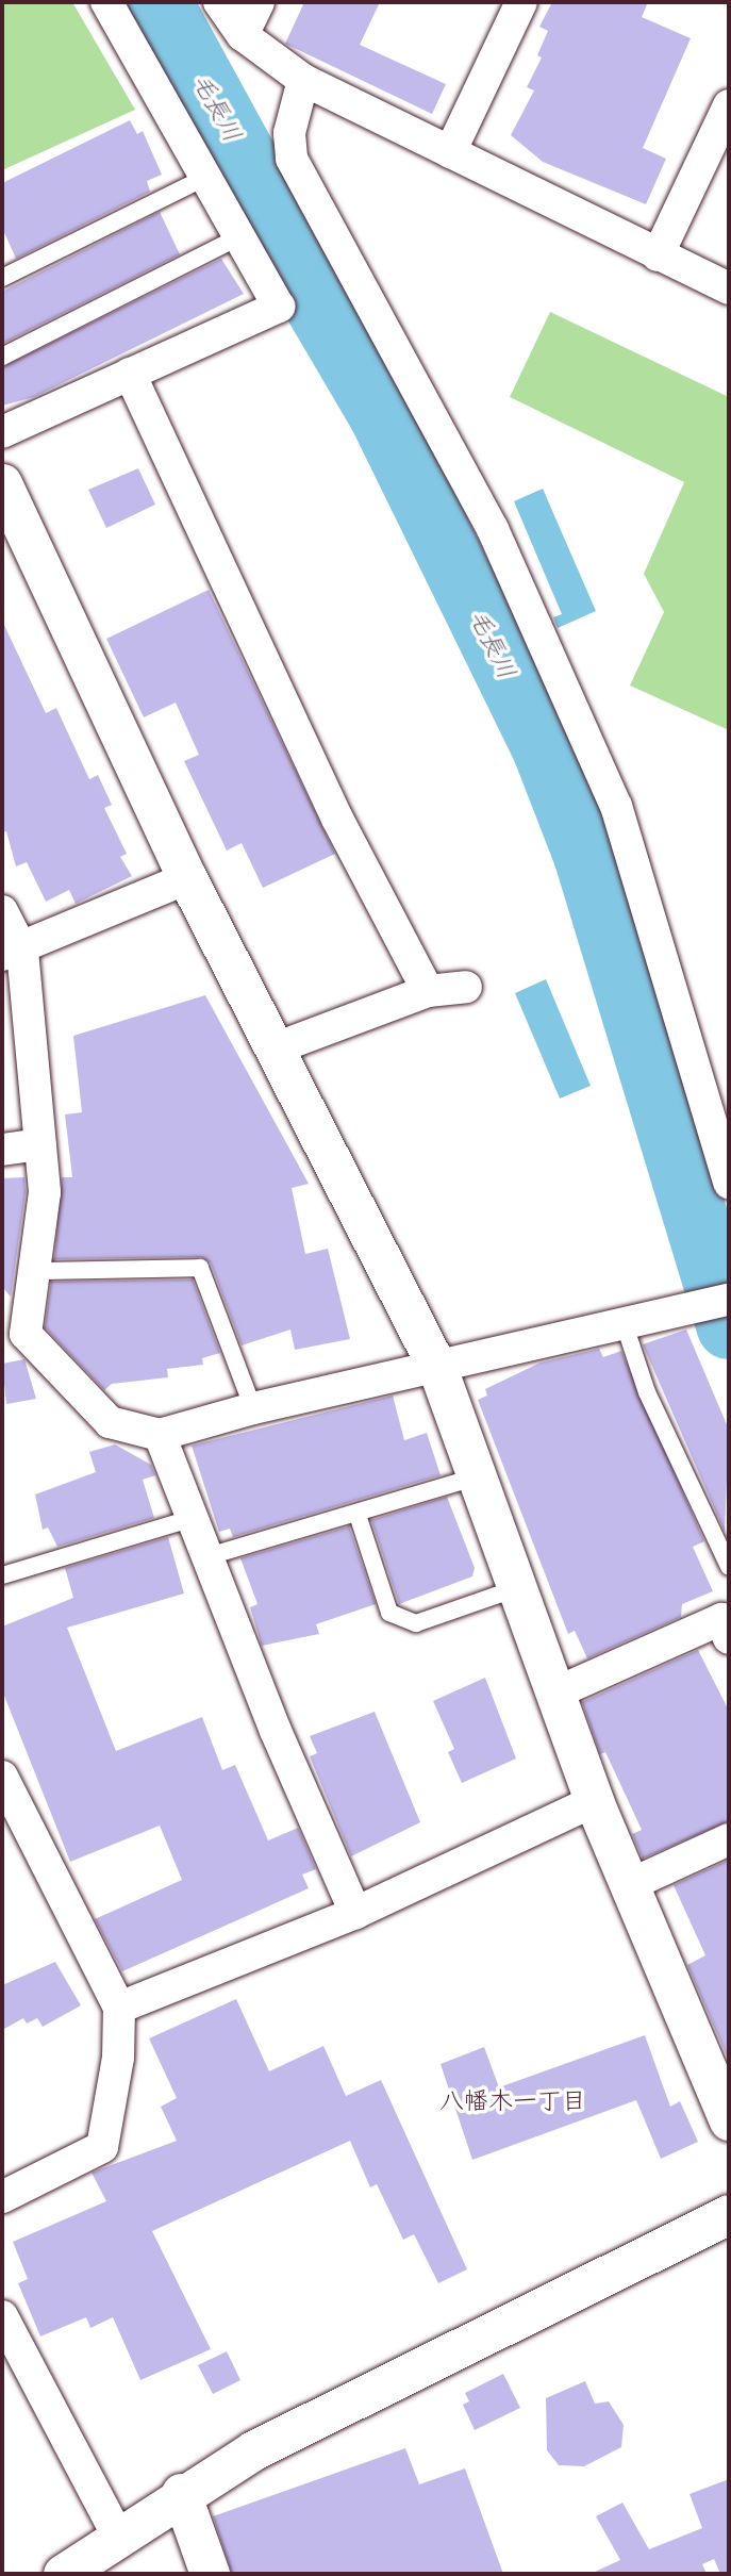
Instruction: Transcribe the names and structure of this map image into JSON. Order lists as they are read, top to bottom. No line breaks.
{"districts":["八幡木一丁目"],"water":["毛長川"]}
